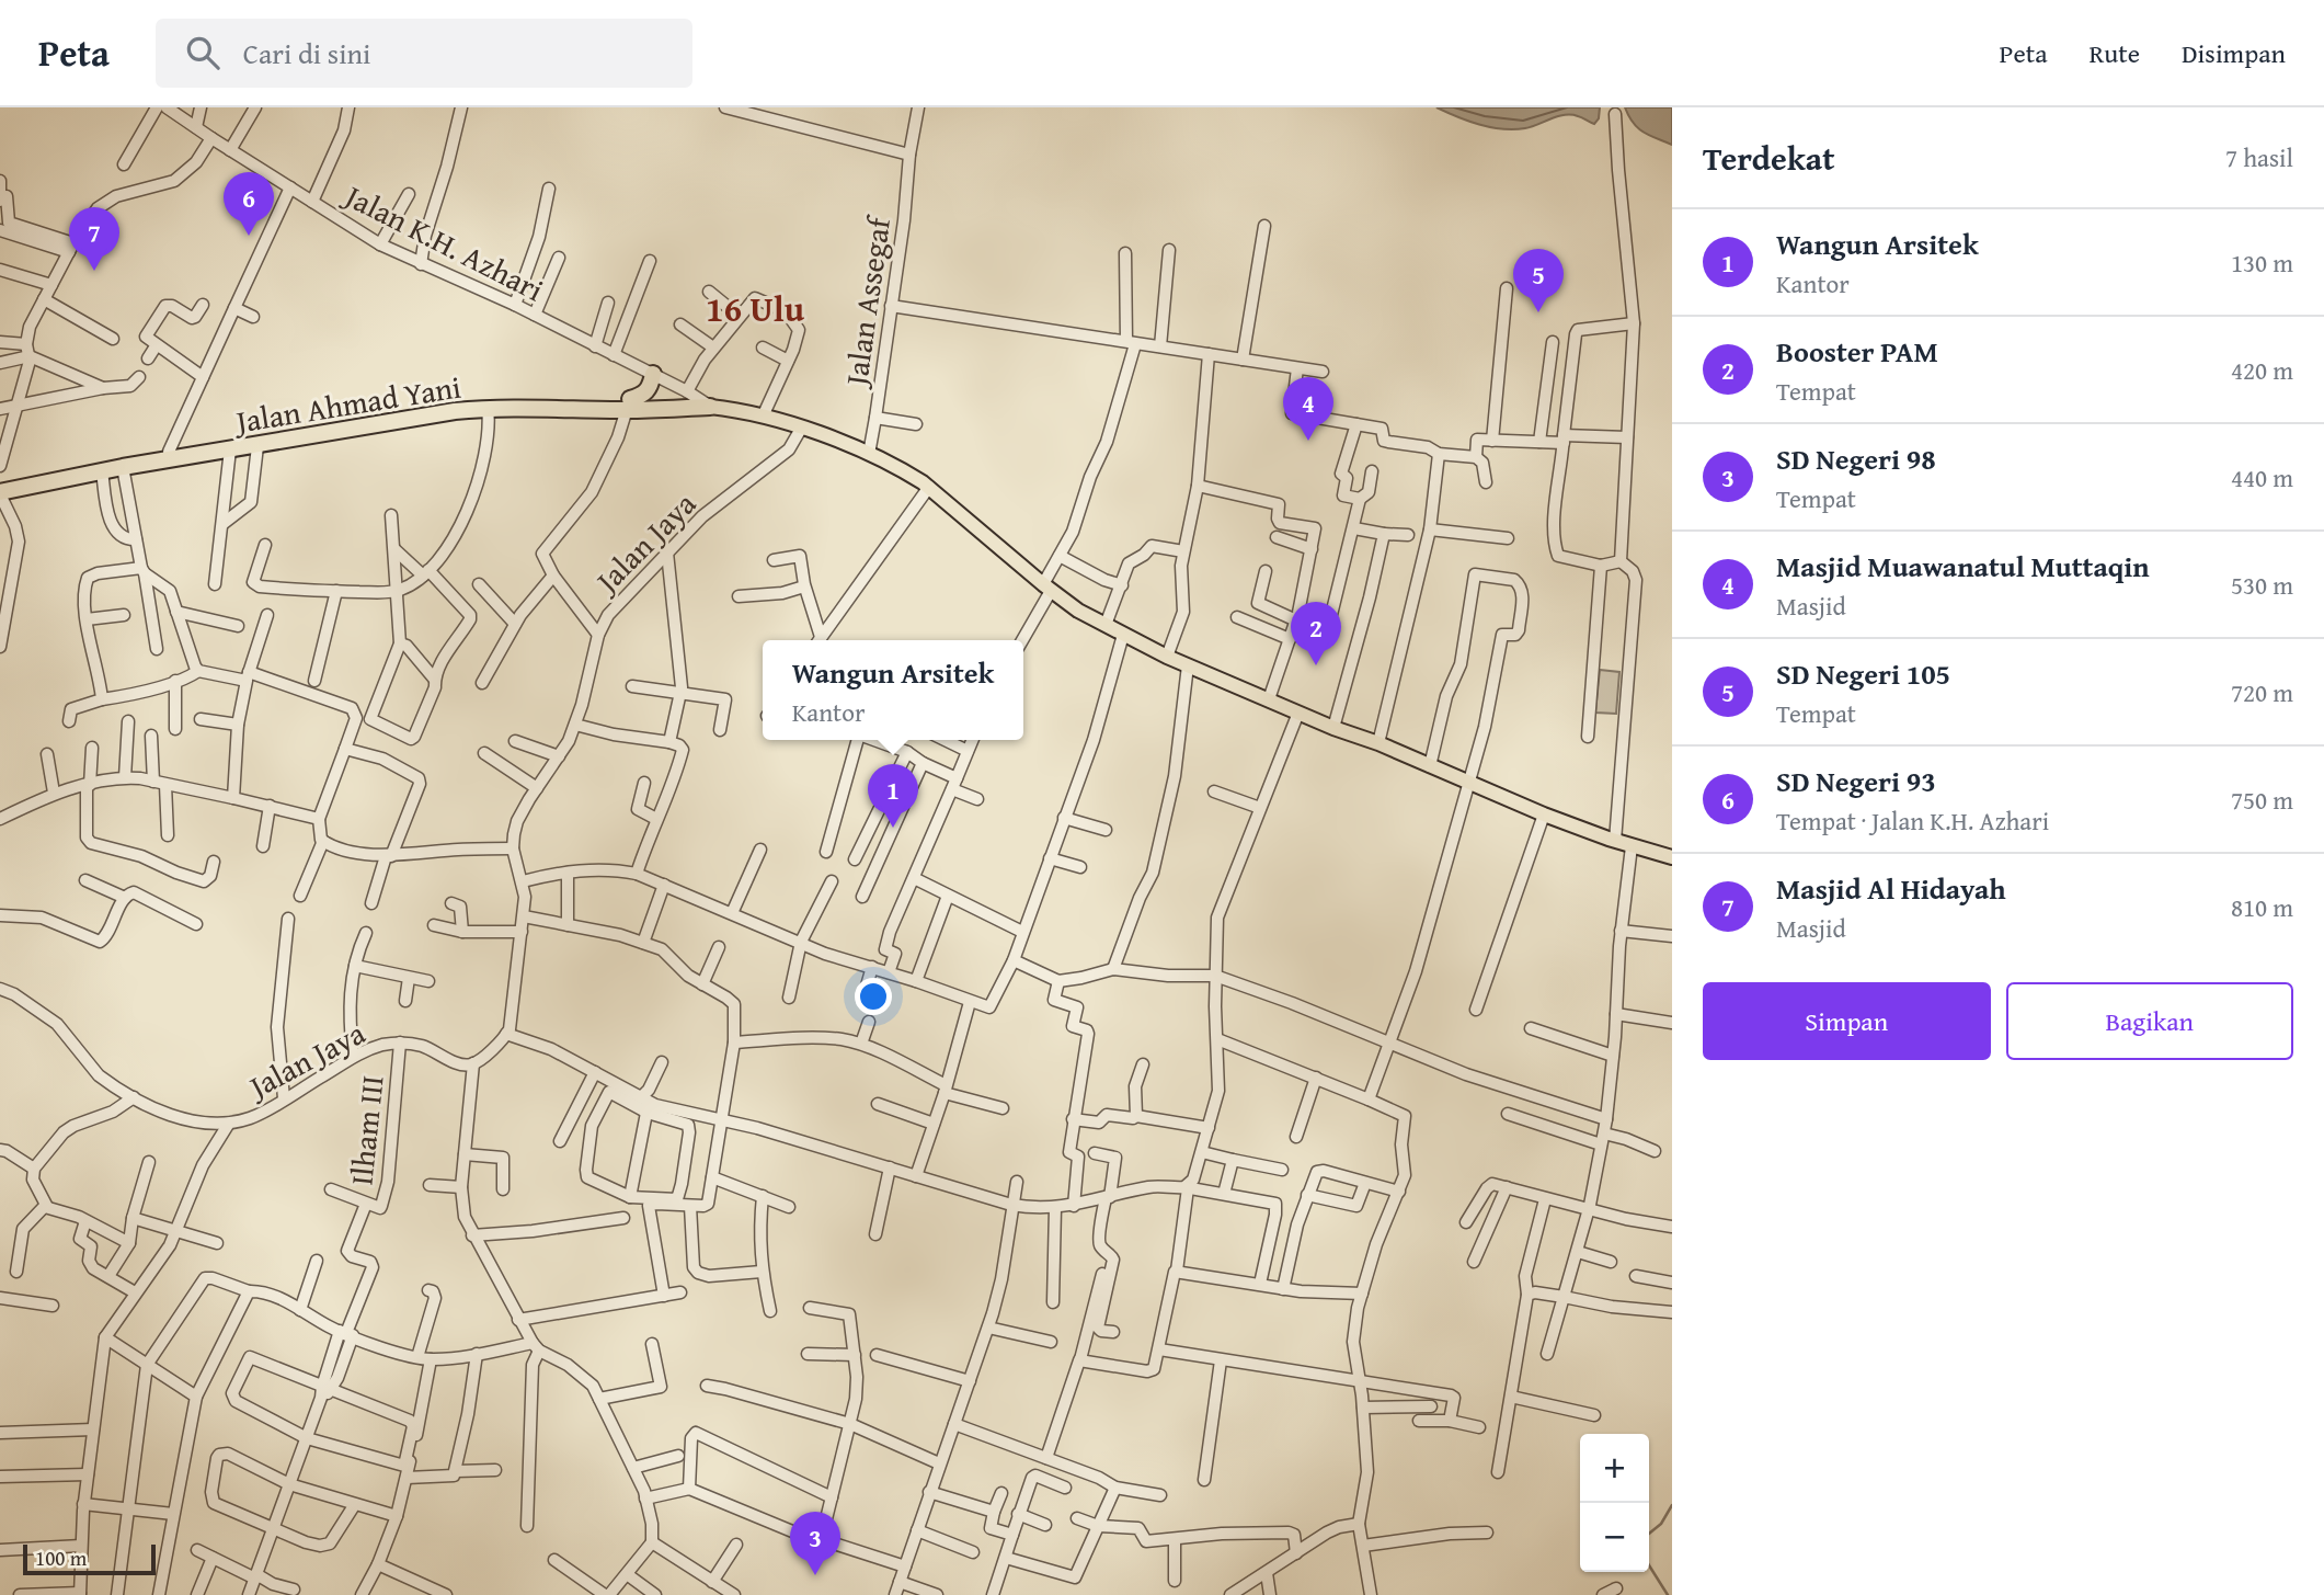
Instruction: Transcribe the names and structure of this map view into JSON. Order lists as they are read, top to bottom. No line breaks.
{"streets":{"highway":["Jalan Ahmad Yani"],"street":["Jalan K.H. Azhari","Jalan Assegaf","Jalan Jaya","Ilham III"]},"crossings":[["Jalan K.H. Azhari","Jalan Ahmad Yani"],["Jalan Assegaf","Jalan Ahmad Yani"],["Jalan Ahmad Yani","Jalan Jaya"],["Jalan Jaya","Ilham III"]],"districts":["16 Ulu"],"scale_bar":"100 m","page":{"header":"Peta","search":"Cari di sini","nav":["Peta","Rute","Disimpan"],"heading":["Terdekat","7 hasil"],"pins":["6","7","5","4","2","1","3"],"list":[{"mark":"1","name":"Wangun Arsitek","note":"Kantor","value":"130 m"},{"mark":"2","name":"Booster PAM","note":"Tempat","value":"420 m"},{"mark":"3","name":"SD Negeri 98","note":"Tempat","value":"440 m"},{"mark":"4","name":"Masjid Muawanatul Muttaqin","note":"Masjid","value":"530 m"},{"mark":"5","name":"SD Negeri 105","note":"Tempat","value":"720 m"},{"mark":"6","name":"SD Negeri 93","note":"Tempat · Jalan K.H. Azhari","value":"750 m"},{"mark":"7","name":"Masjid Al Hidayah","note":"Masjid","value":"810 m"}],"popup":["Wangun Arsitek","Kantor"],"buttons":["Simpan","Bagikan"],"map_buttons":["+","−"],"scale":"100 m"}}
